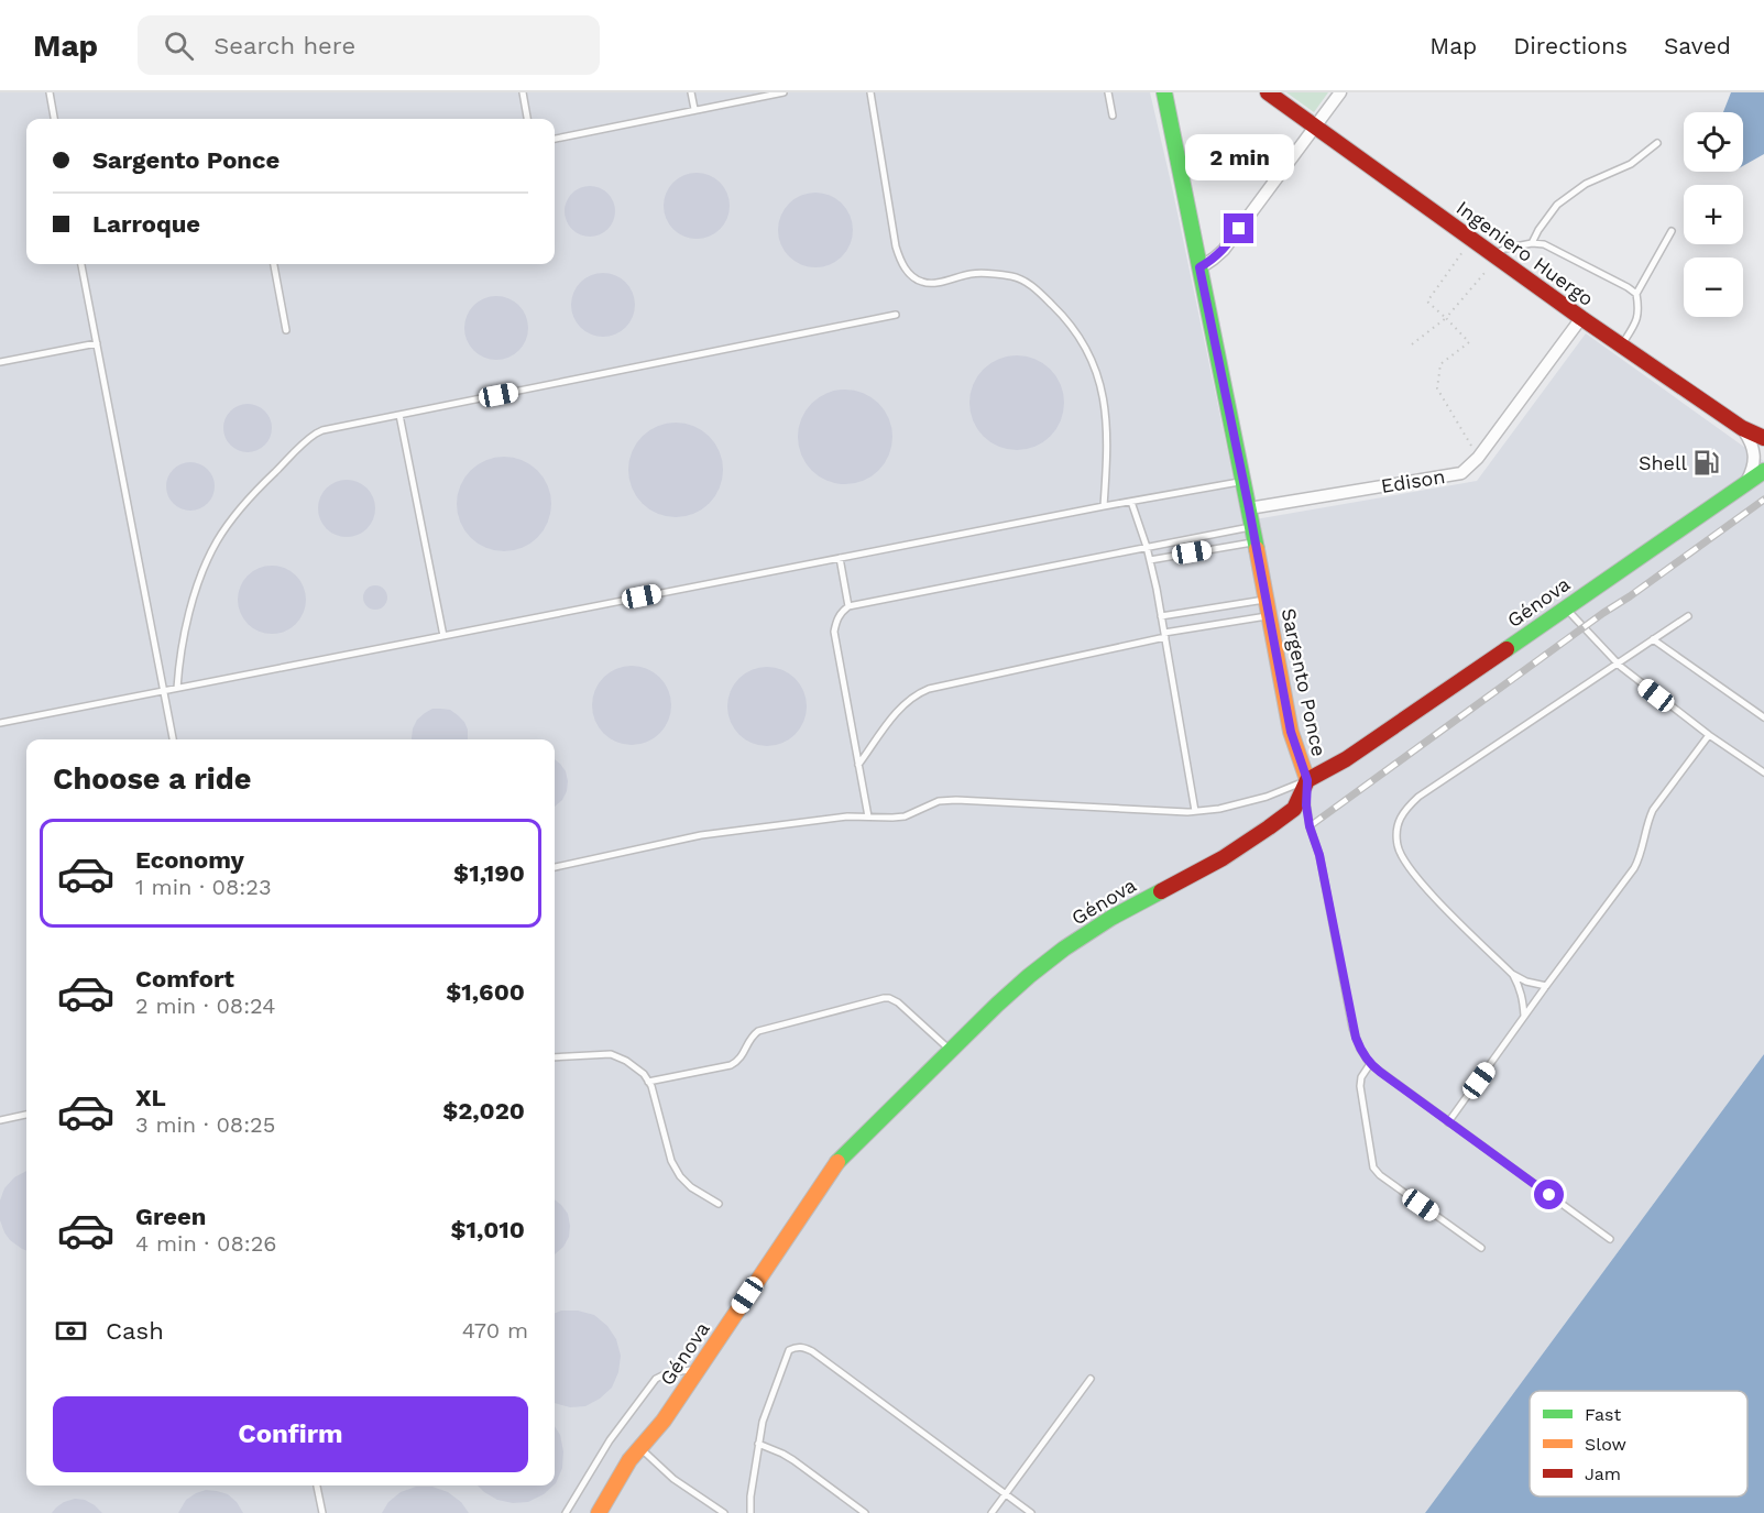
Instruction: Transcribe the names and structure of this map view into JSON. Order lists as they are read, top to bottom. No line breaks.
{"streets":{"street":["Ingeniero Huergo","Edison","Génova","Sargento Ponce"]},"crossings":[["Ingeniero Huergo","Edison"],["Edison","Sargento Ponce"],["Génova","Sargento Ponce"]],"places":{"fuel station":["Shell"]},"legend":["Fast","Slow","Jam"],"page":{"header":"Map","search":"Search here","nav":["Map","Directions","Saved"],"map_buttons":["+","−"],"banner":["Sargento Ponce","Larroque"],"bubble":"2 min","heading":"Choose a ride","list":[{"name":"Economy","note":"1 min · 08:23","value":"$1,190"},{"name":"Comfort","note":"2 min · 08:24","value":"$1,600"},{"name":"XL","note":"3 min · 08:25","value":"$2,020"},{"name":"Green","note":"4 min · 08:26","value":"$1,010"}],"pay":["Cash","470 m"],"buttons":"Confirm"}}
